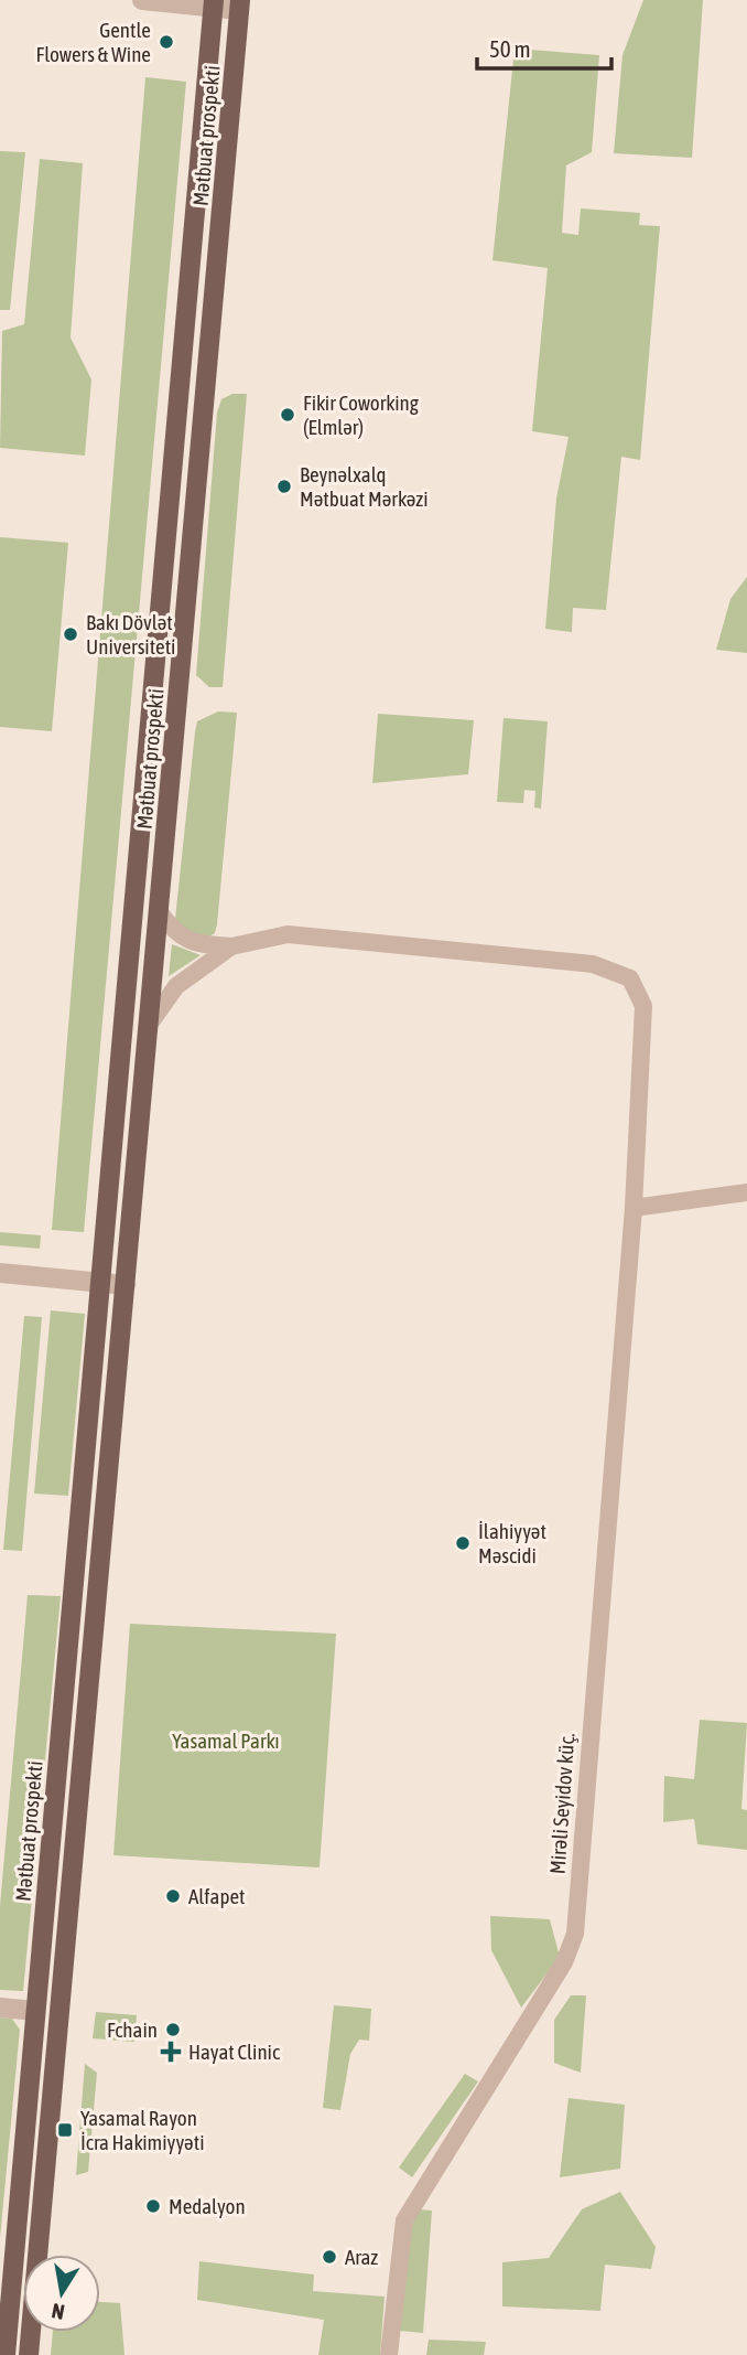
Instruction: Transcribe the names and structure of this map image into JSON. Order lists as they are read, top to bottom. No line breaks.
{"streets":{"main road":["Mətbuat prospekti"],"street":["Mirəli Seyidov küç."]},"parks":["Yasamal Parkı"],"places":{"other":["Gentle Flowers & Wine","Fikir Coworking (Elmlər)","Beynəlxalq Mətbuat Mərkəzi","Bakı Dövlət Universiteti","İlahiyyət Məscidi","Alfapet","Fchain","Medalyon","Araz"],"health":["Hayat Clinic"],"transit":["Yasamal Rayon İcra Hakimiyyəti"]},"scale_bar":"50 m","north":"bottom"}
